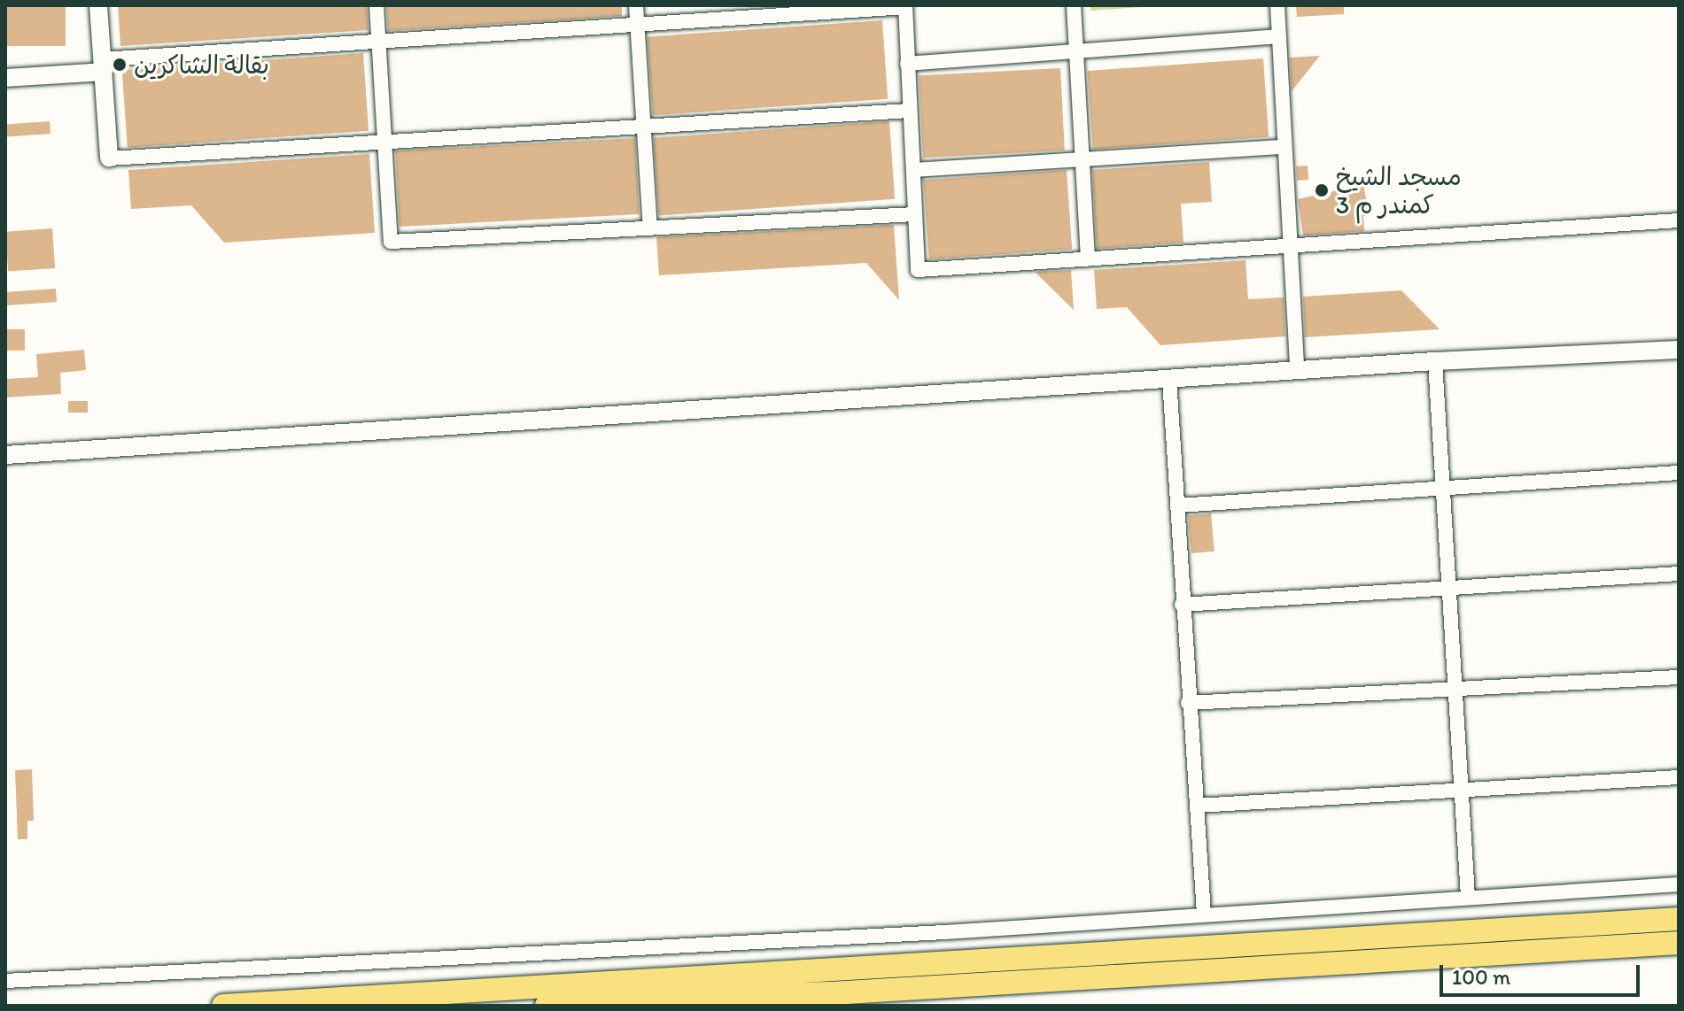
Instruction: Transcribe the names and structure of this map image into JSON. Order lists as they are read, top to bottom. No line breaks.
{"places":["بقالة الشاكرين","مسجد الشيخ كمندر م 3"],"scale_bar":"100 m"}
